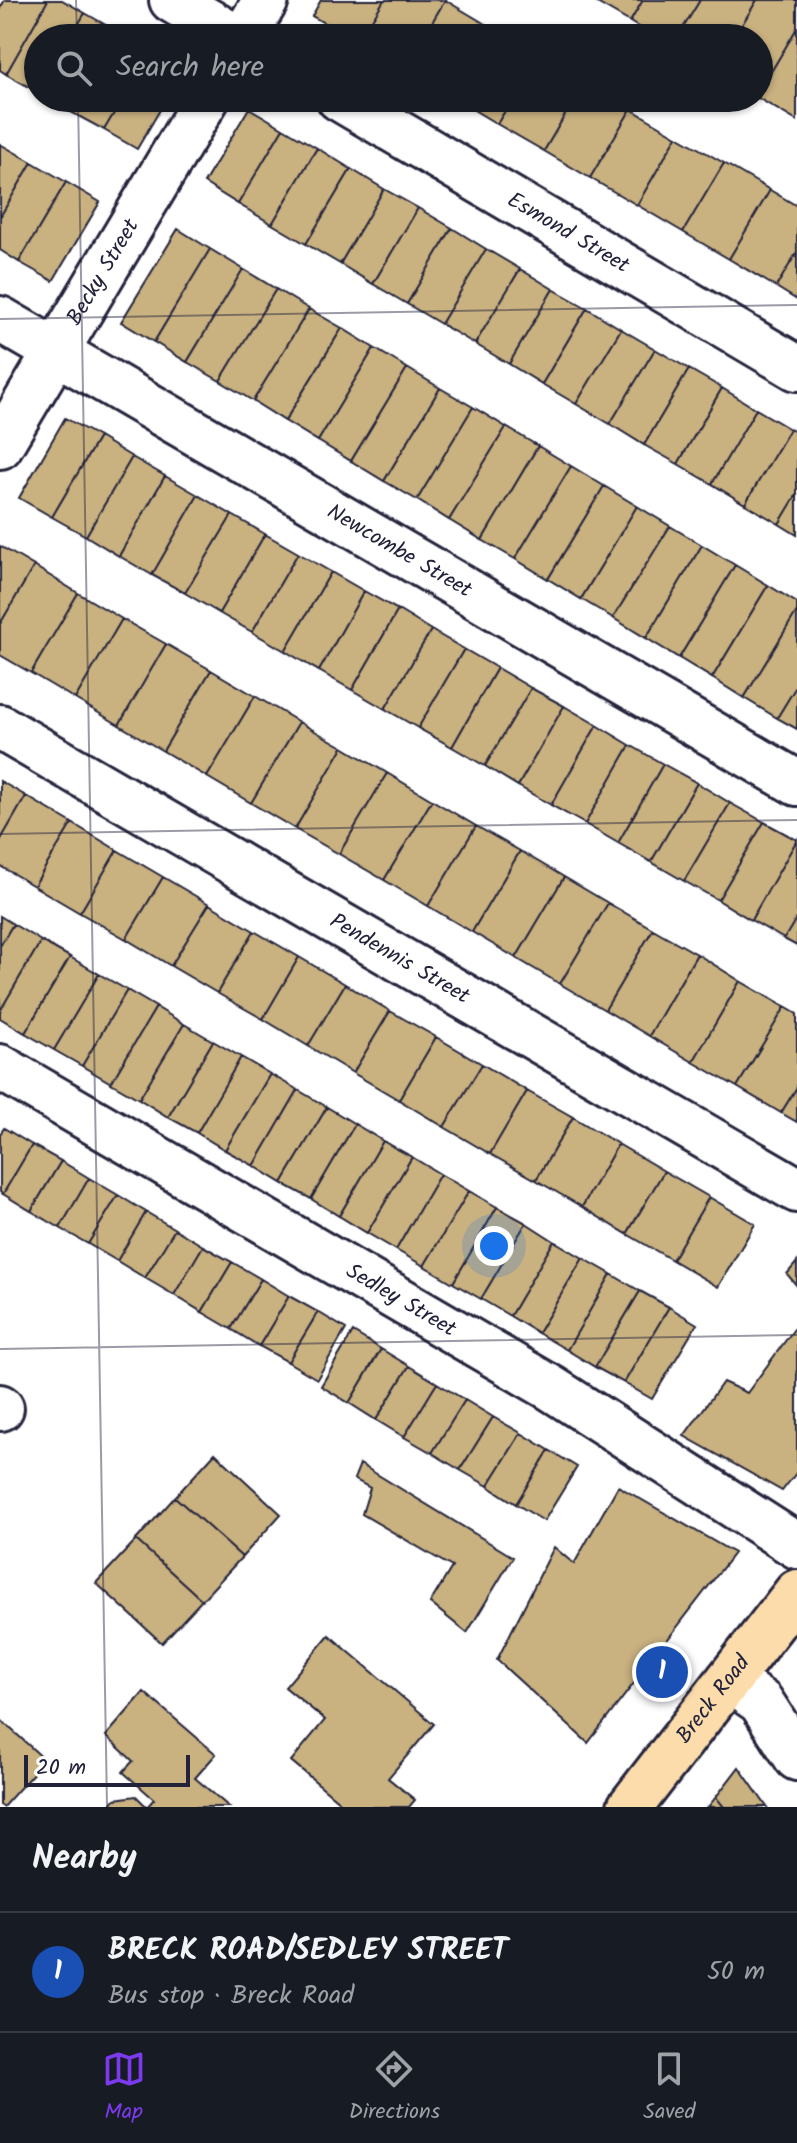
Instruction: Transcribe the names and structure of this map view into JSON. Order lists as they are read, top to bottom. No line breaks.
{"streets":{"main road":["Breck Road"],"street":["Esmond Street","Becky Street","Newcombe Street","Pendennis Street","Sedley Street"]},"crossings":[["Becky Street","Newcombe Street"]],"scale_bar":"20 m","page":{"search":"Search here","pins":"1","scale":"20 m","heading":"Nearby","list":[{"mark":"1","name":"BRECK ROAD/SEDLEY STREET","note":"Bus stop · Breck Road","value":"50 m"}],"nav":["Map","Directions","Saved"]}}
